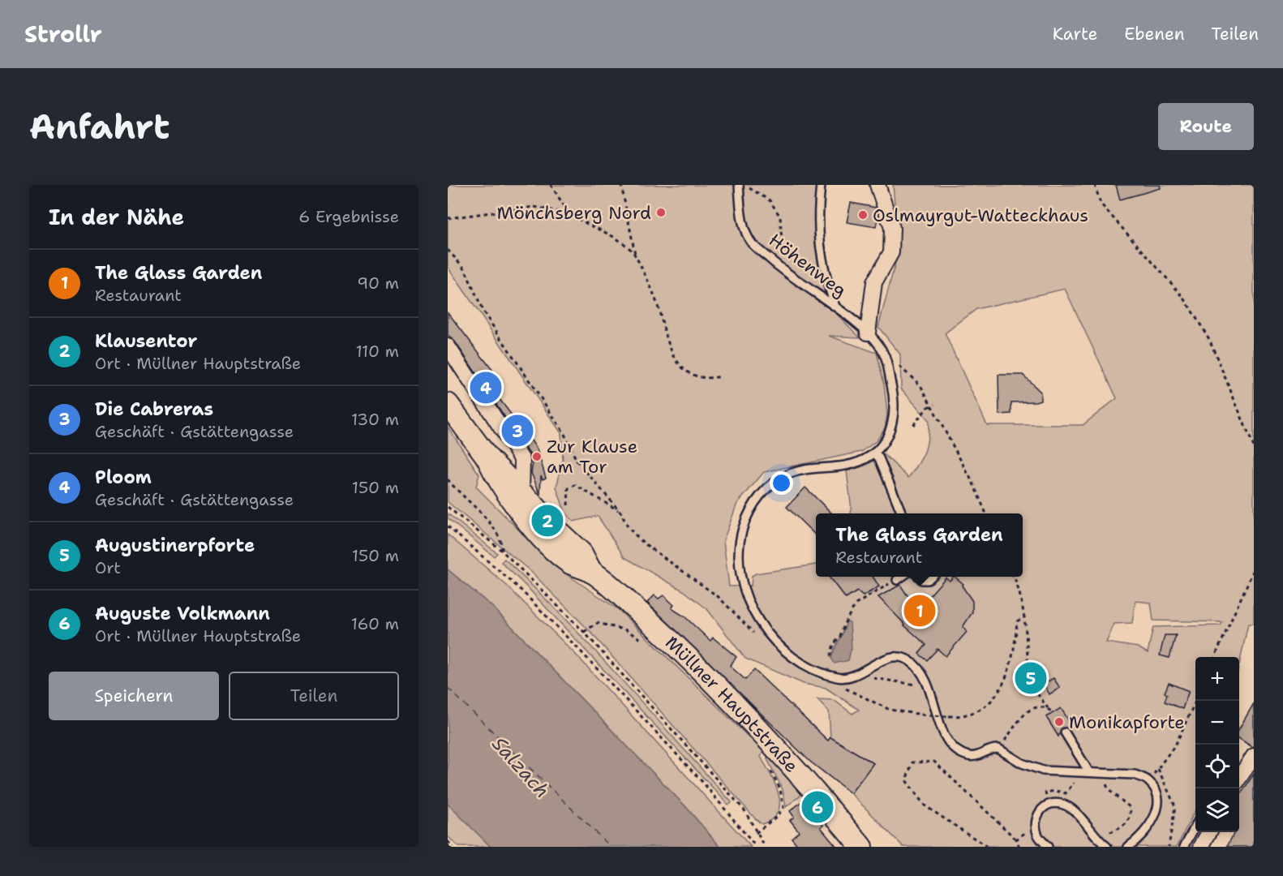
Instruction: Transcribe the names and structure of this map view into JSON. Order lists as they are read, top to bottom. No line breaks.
{"streets":{"street":["Müllner Hauptstraße"],"lane":["Höhenweg"]},"water":["Salzach"],"places":["Mönchsberg Nord","Oslmayrgut-Watteckhaus","Zur Klause am Tor","Monikapforte"],"page":{"header":"Strollr","nav":["Karte","Ebenen","Teilen"],"buttons":["Route",["Speichern","Teilen"]],"title":"Anfahrt","heading":["In der Nähe","6 Ergebnisse"],"list":[{"mark":"1","name":"The Glass Garden","note":"Restaurant","value":"90 m"},{"mark":"2","name":"Klausentor","note":"Ort · Müllner Hauptstraße","value":"110 m"},{"mark":"3","name":"Die Cabreras","note":"Geschäft · Gstättengasse","value":"130 m"},{"mark":"4","name":"Ploom","note":"Geschäft · Gstättengasse","value":"150 m"},{"mark":"5","name":"Augustinerpforte","note":"Ort","value":"150 m"},{"mark":"6","name":"Auguste Volkmann","note":"Ort · Müllner Hauptstraße","value":"160 m"}],"pins":["4","3","2","1","5","6"],"popup":["The Glass Garden","Restaurant"],"map_buttons":["+","−"]}}
